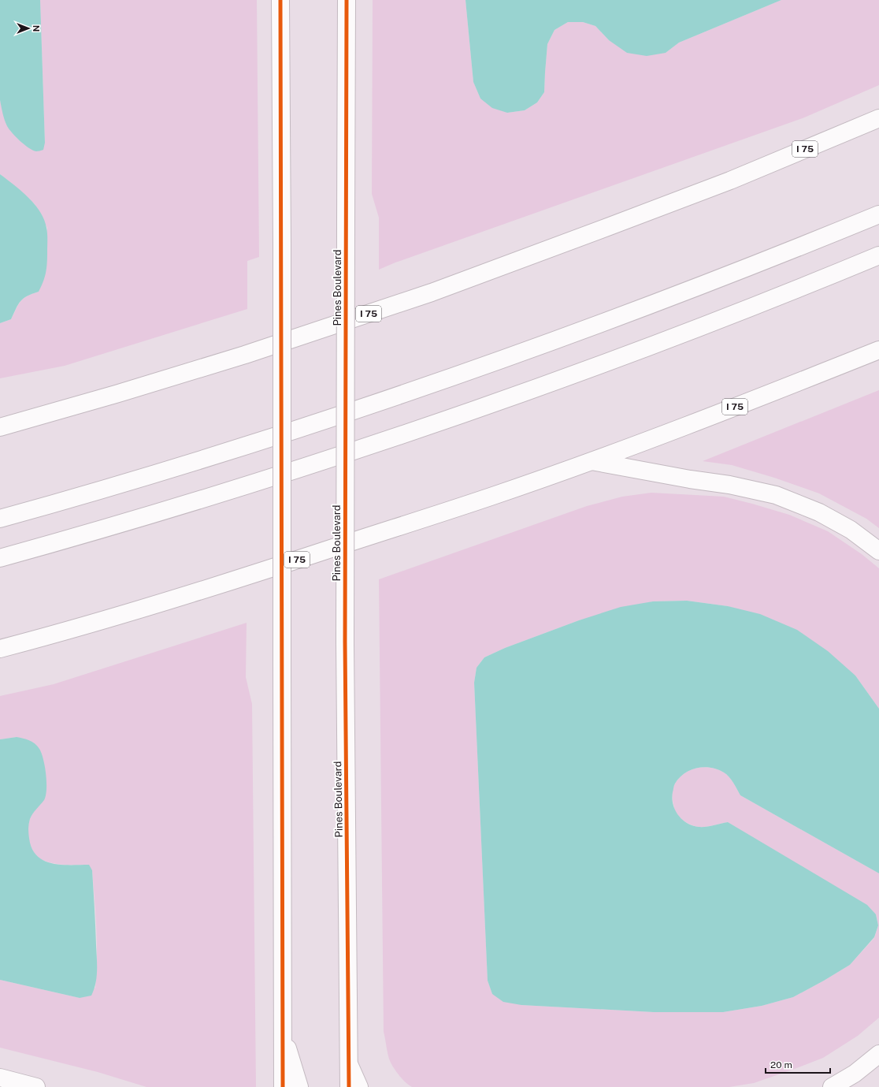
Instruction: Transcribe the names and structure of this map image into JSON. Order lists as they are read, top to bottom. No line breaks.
{"streets":{"main road":["I 75","Pines Boulevard"]},"scale_bar":"20 m","north":"right"}
